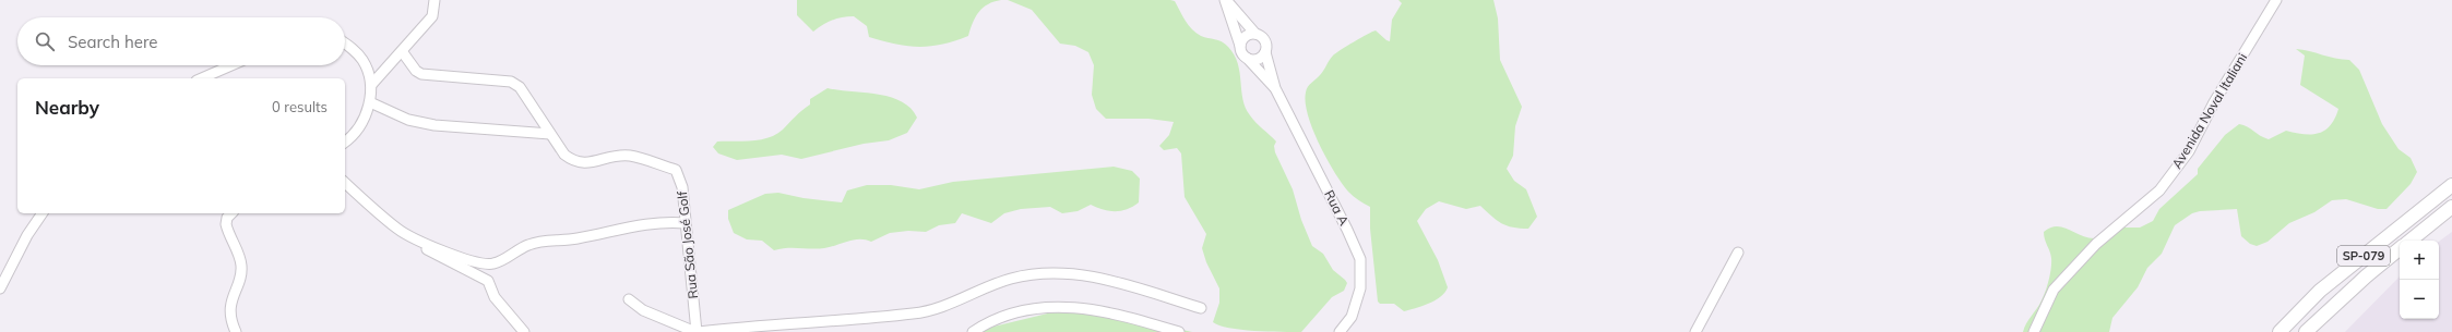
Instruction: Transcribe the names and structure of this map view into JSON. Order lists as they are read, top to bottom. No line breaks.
{"streets":{"main road":["SP-079"],"street":["Avenida Noval Italiani","Rua A","Rua São José Golf"]},"page":{"search":"Search here","heading":["Nearby","0 results"],"map_buttons":["+","−"]}}
